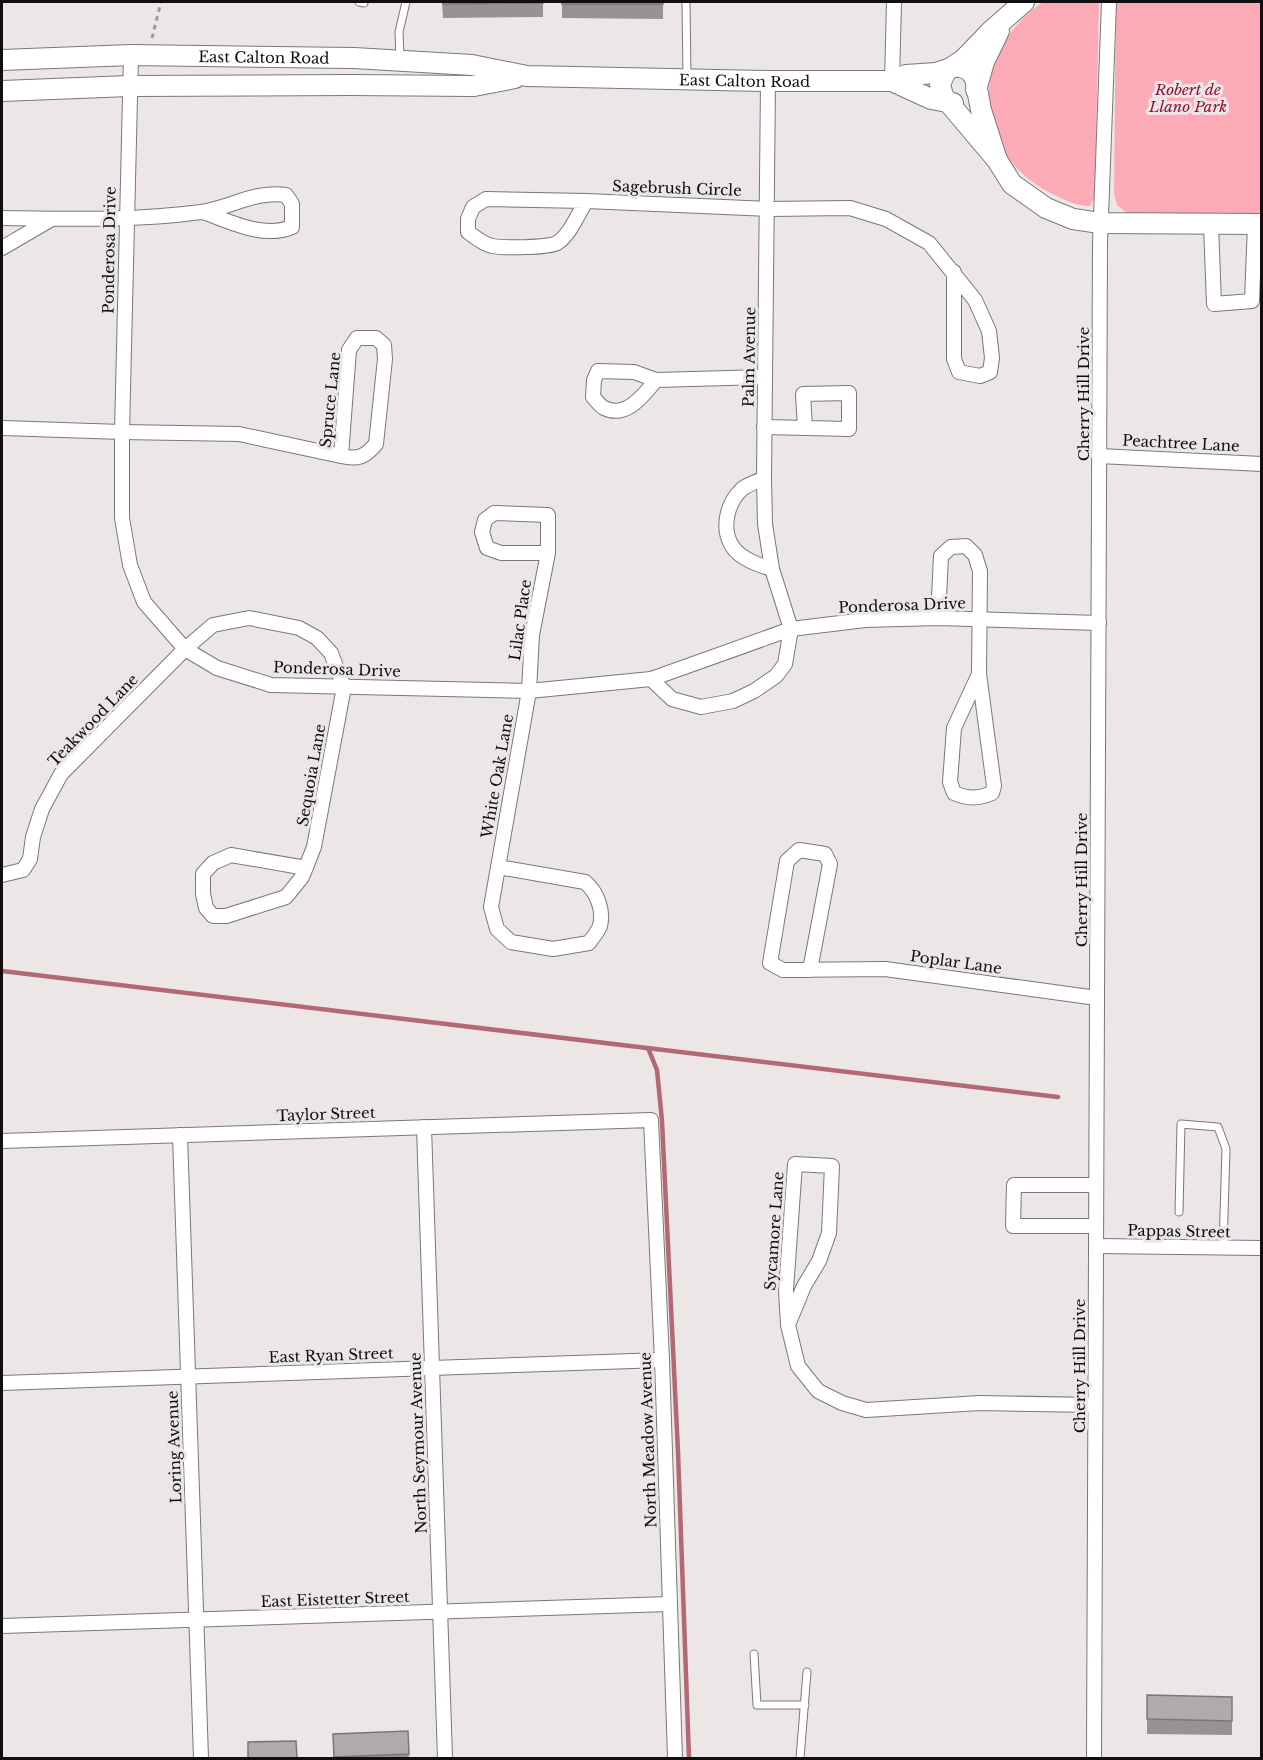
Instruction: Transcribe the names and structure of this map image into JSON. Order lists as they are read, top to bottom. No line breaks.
{"streets":{"main road":["East Calton Road"],"street":["Sagebrush Circle","Ponderosa Drive","Palm Avenue","Cherry Hill Drive","Spruce Lane","Peachtree Lane","Lilac Place","Teakwood Lane","Sequoia Lane","White Oak Lane","Poplar Lane","Taylor Street","Sycamore Lane","Pappas Street","East Ryan Street","North Meadow Avenue","North Seymour Avenue","Loring Avenue","East Eistetter Street"]},"crossings":[["East Calton Road","Ponderosa Drive"],["East Calton Road","Palm Avenue"],["Sagebrush Circle","Palm Avenue"],["Ponderosa Drive","Palm Avenue"],["Ponderosa Drive","Cherry Hill Drive"],["Ponderosa Drive","Spruce Lane"],["Ponderosa Drive","Lilac Place"],["Ponderosa Drive","Teakwood Lane"],["Ponderosa Drive","Sequoia Lane"],["Ponderosa Drive","White Oak Lane"],["Cherry Hill Drive","Peachtree Lane"],["Cherry Hill Drive","Poplar Lane"],["Cherry Hill Drive","Sycamore Lane"],["Cherry Hill Drive","Pappas Street"],["Lilac Place","White Oak Lane"],["Teakwood Lane","Sequoia Lane"],["Taylor Street","North Meadow Avenue"],["Taylor Street","North Seymour Avenue"],["Taylor Street","Loring Avenue"],["East Ryan Street","North Meadow Avenue"],["East Ryan Street","North Seymour Avenue"],["East Ryan Street","Loring Avenue"],["North Meadow Avenue","East Eistetter Street"],["North Seymour Avenue","East Eistetter Street"],["Loring Avenue","East Eistetter Street"]],"parks":["Robert de Llano Park"]}
